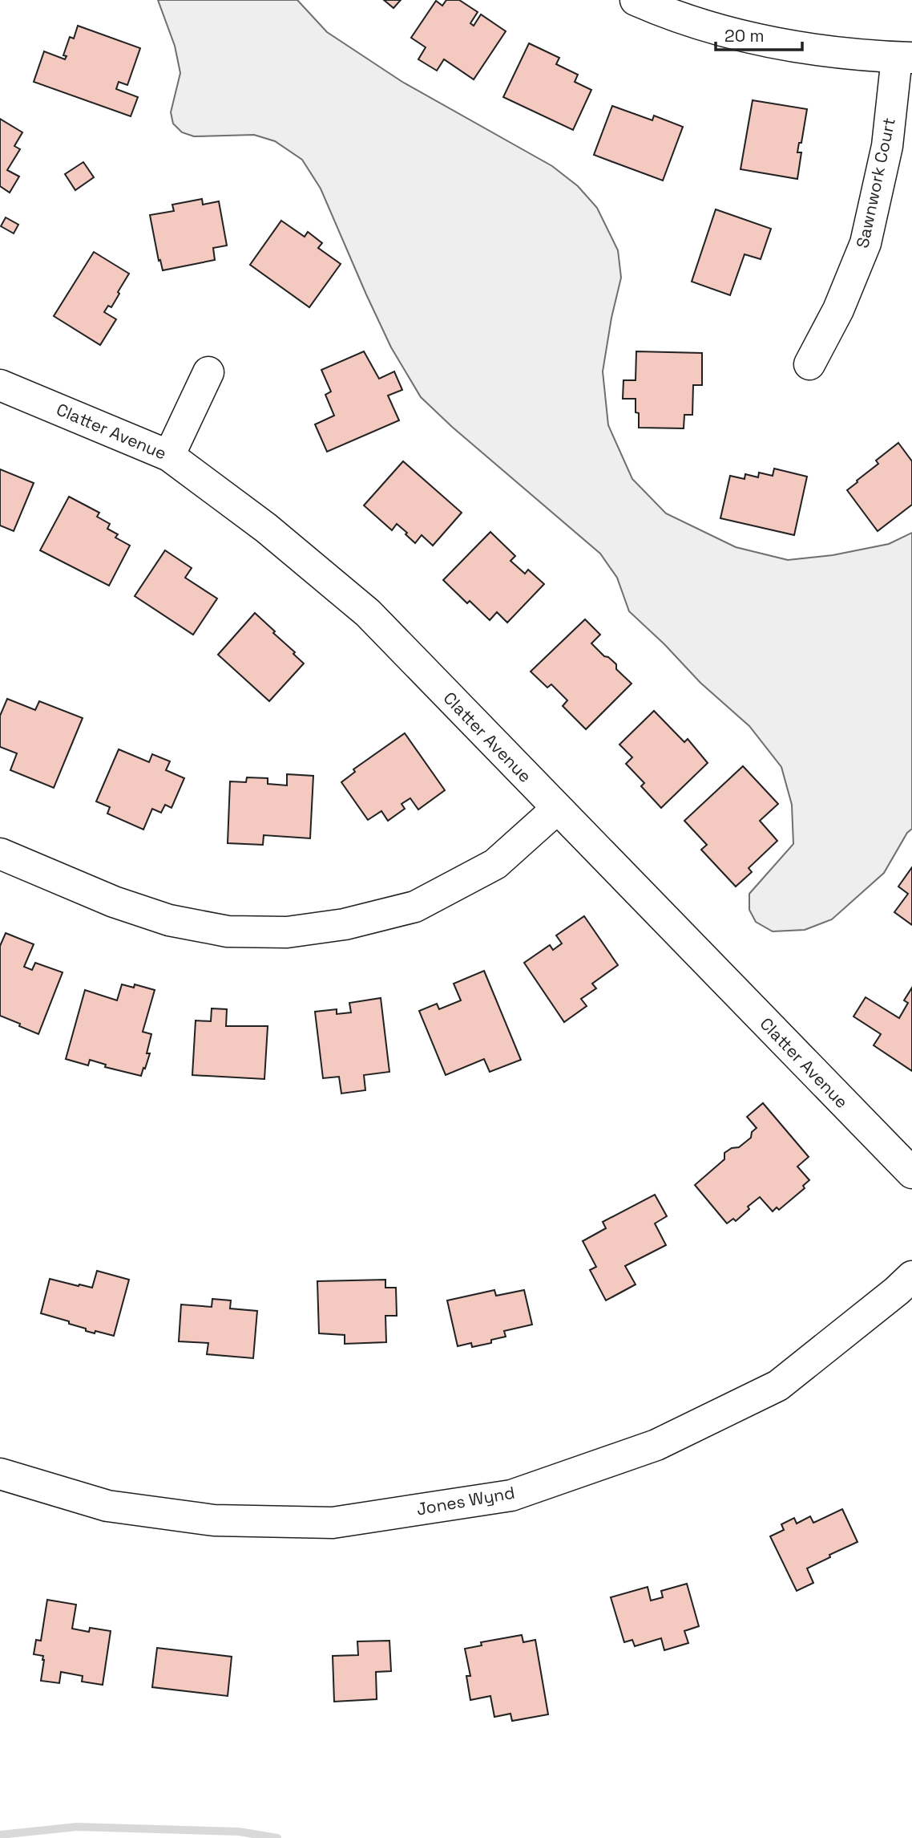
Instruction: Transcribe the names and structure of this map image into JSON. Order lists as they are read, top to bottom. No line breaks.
{"streets":{"street":["Sawnwork Court","Clatter Avenue","Jones Wynd"]},"scale_bar":"20 m"}
